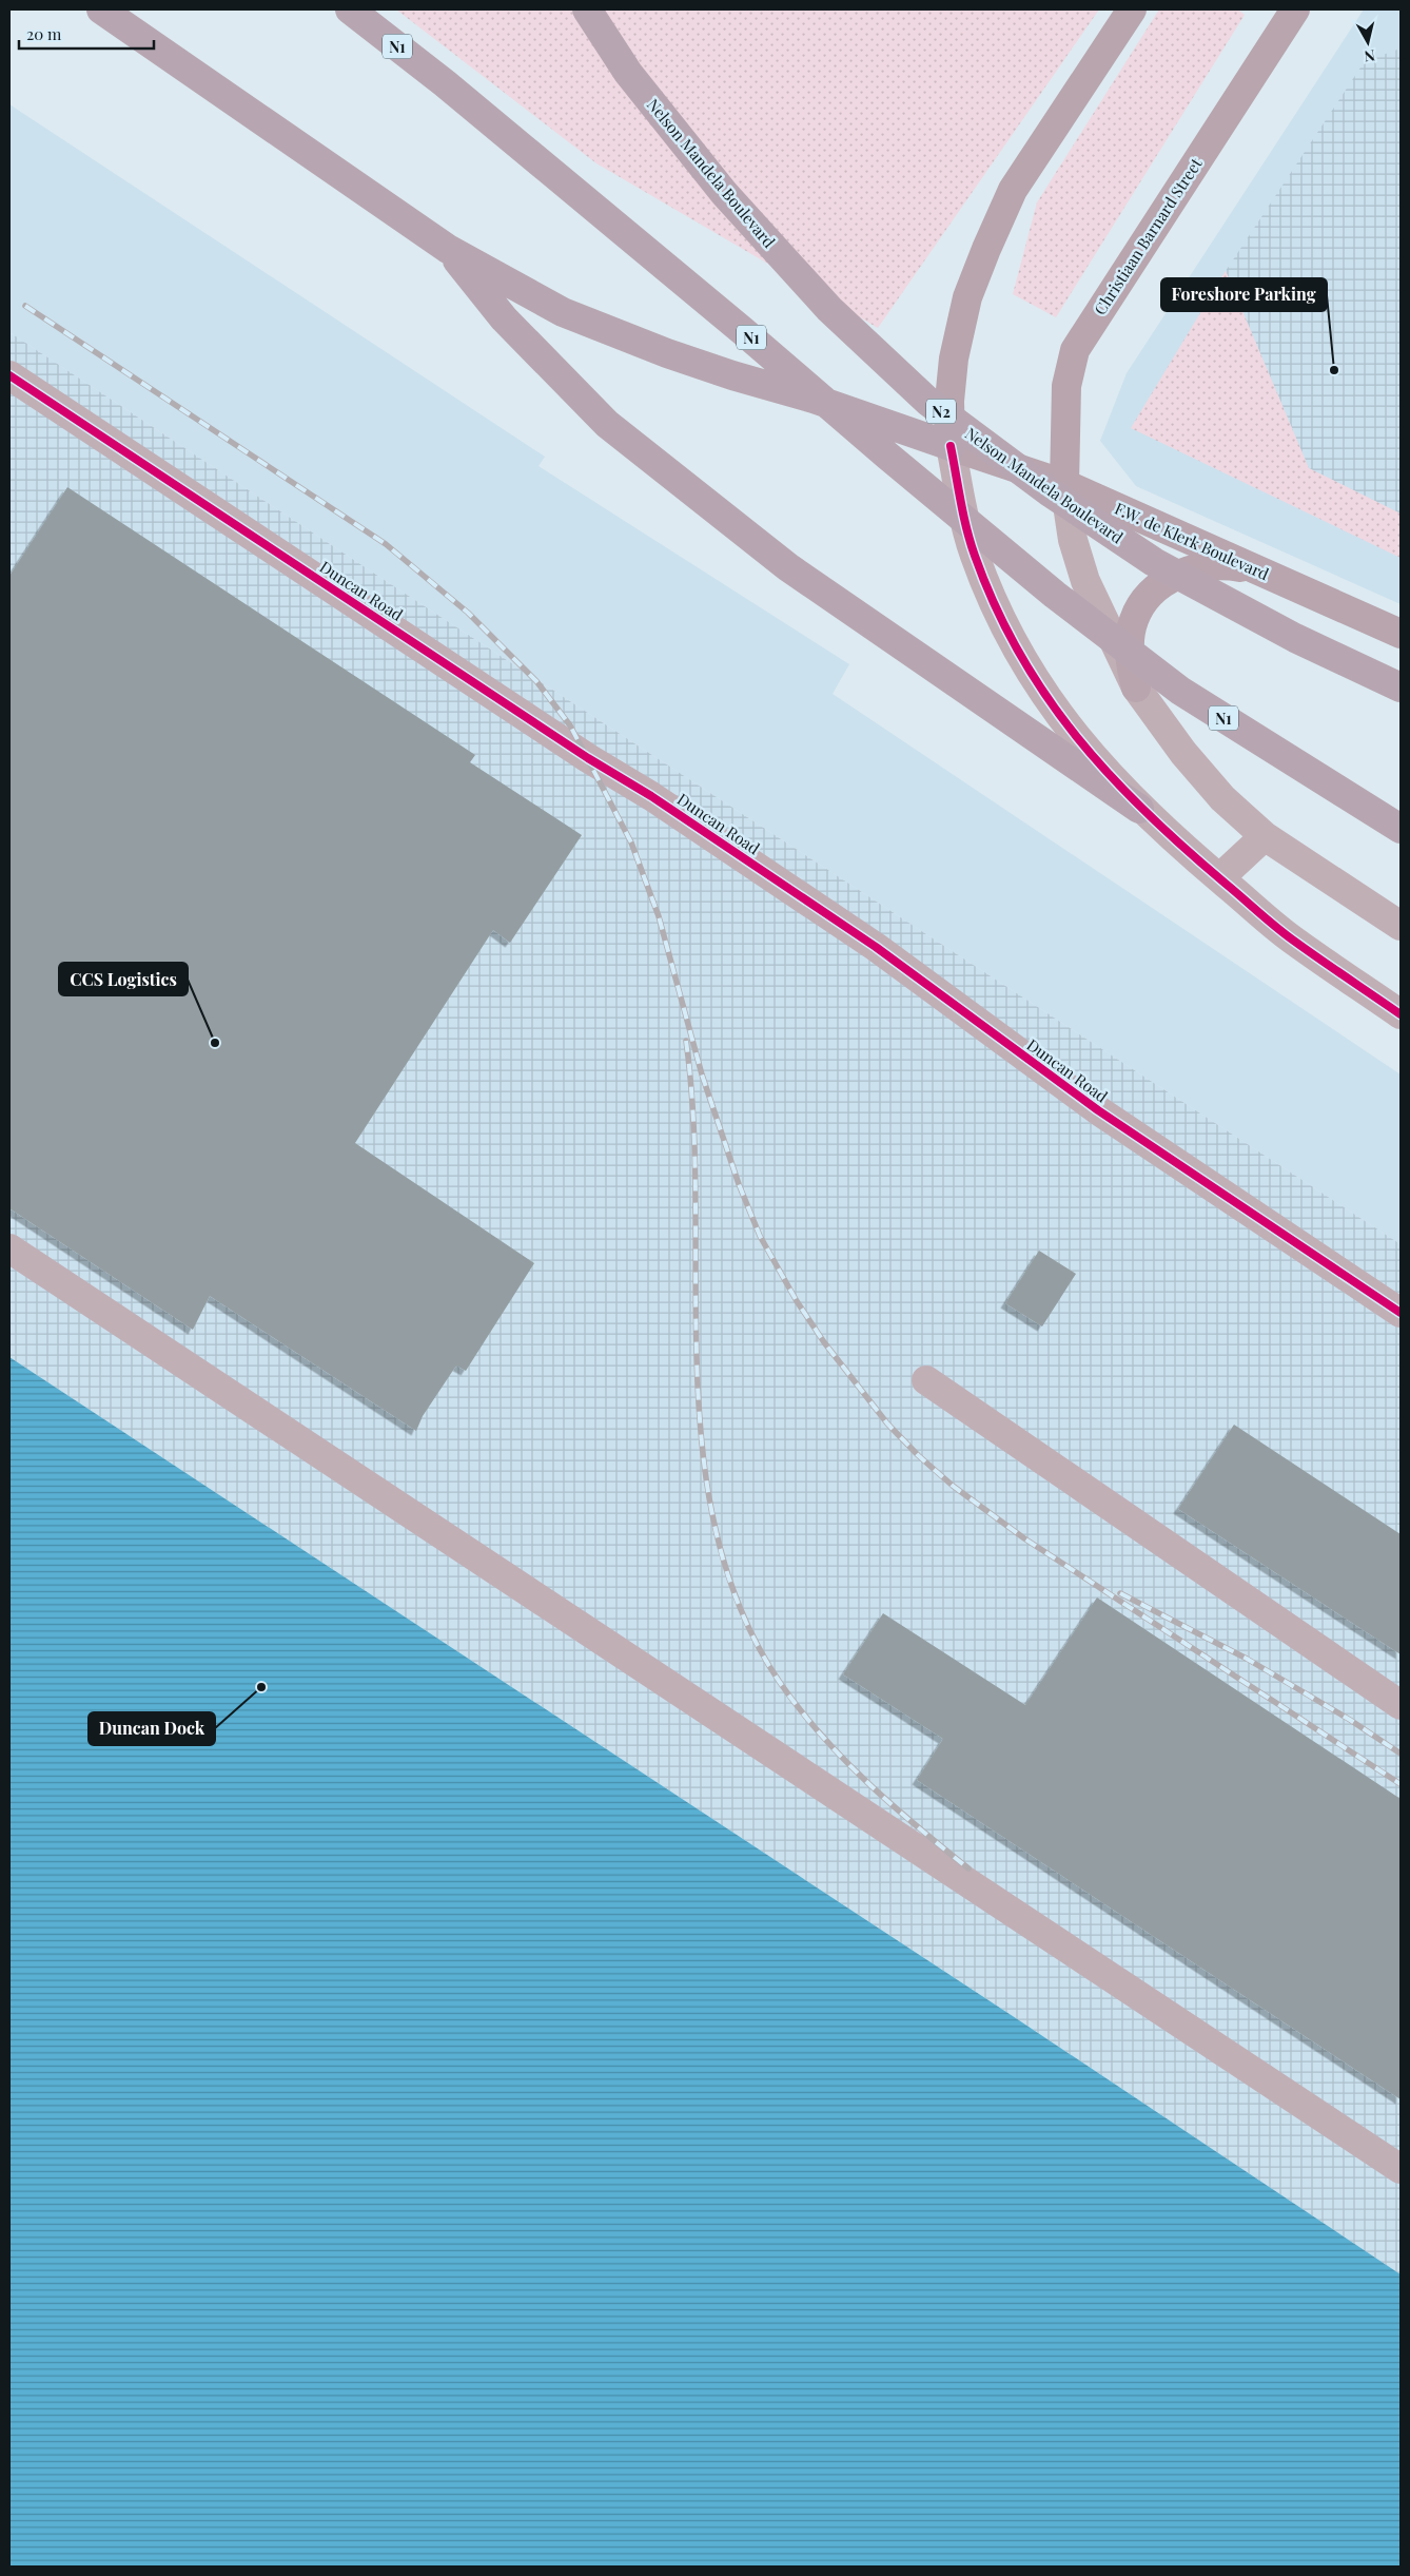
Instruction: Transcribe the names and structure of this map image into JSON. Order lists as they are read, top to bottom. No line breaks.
{"streets":{"highway":["N1","Nelson Mandela Boulevard","N2"],"main road":["Christiaan Barnard Street","F.W. de Klerk Boulevard"],"street":["Duncan Road"]},"crossings":[["Christiaan Barnard Street","F.W. de Klerk Boulevard"]],"places":["Foreshore Parking","CCS Logistics","Duncan Dock"],"scale_bar":"20 m","north":"bottom"}
